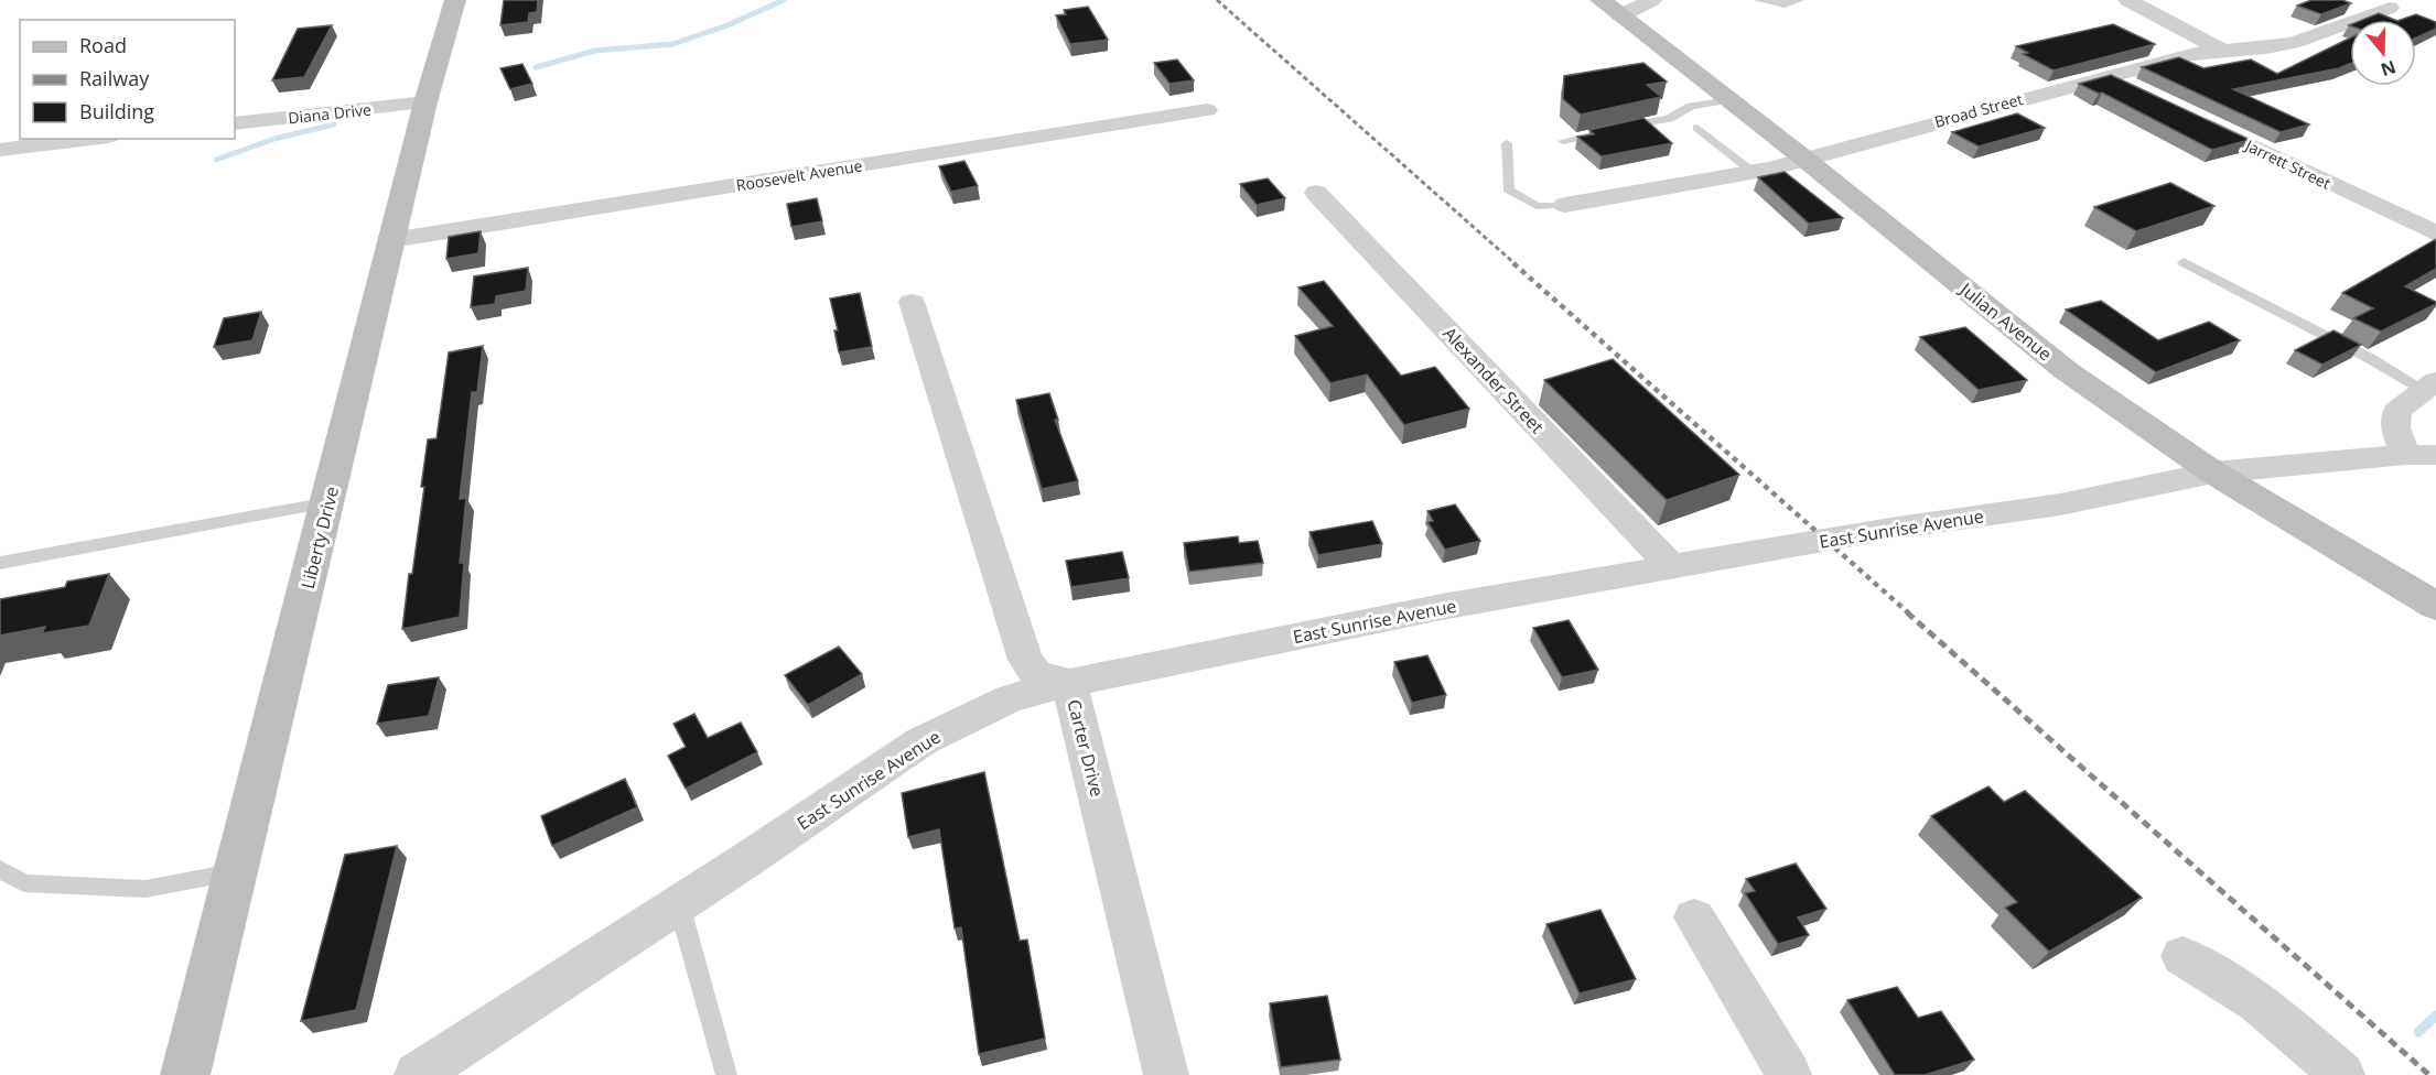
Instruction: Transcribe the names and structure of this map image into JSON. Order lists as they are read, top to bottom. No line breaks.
{"streets":{"street":["Broad Street","Diana Drive","Jarrett Street","Roosevelt Avenue","Julian Avenue","Alexander Street","East Sunrise Avenue","Liberty Drive","Carter Drive"]},"crossings":[["Broad Street","Julian Avenue"],["Diana Drive","Liberty Drive"],["Roosevelt Avenue","Liberty Drive"],["Julian Avenue","East Sunrise Avenue"],["Alexander Street","East Sunrise Avenue"],["East Sunrise Avenue","Carter Drive"]],"legend":["Road","Railway","Building"],"north":"bottom"}
